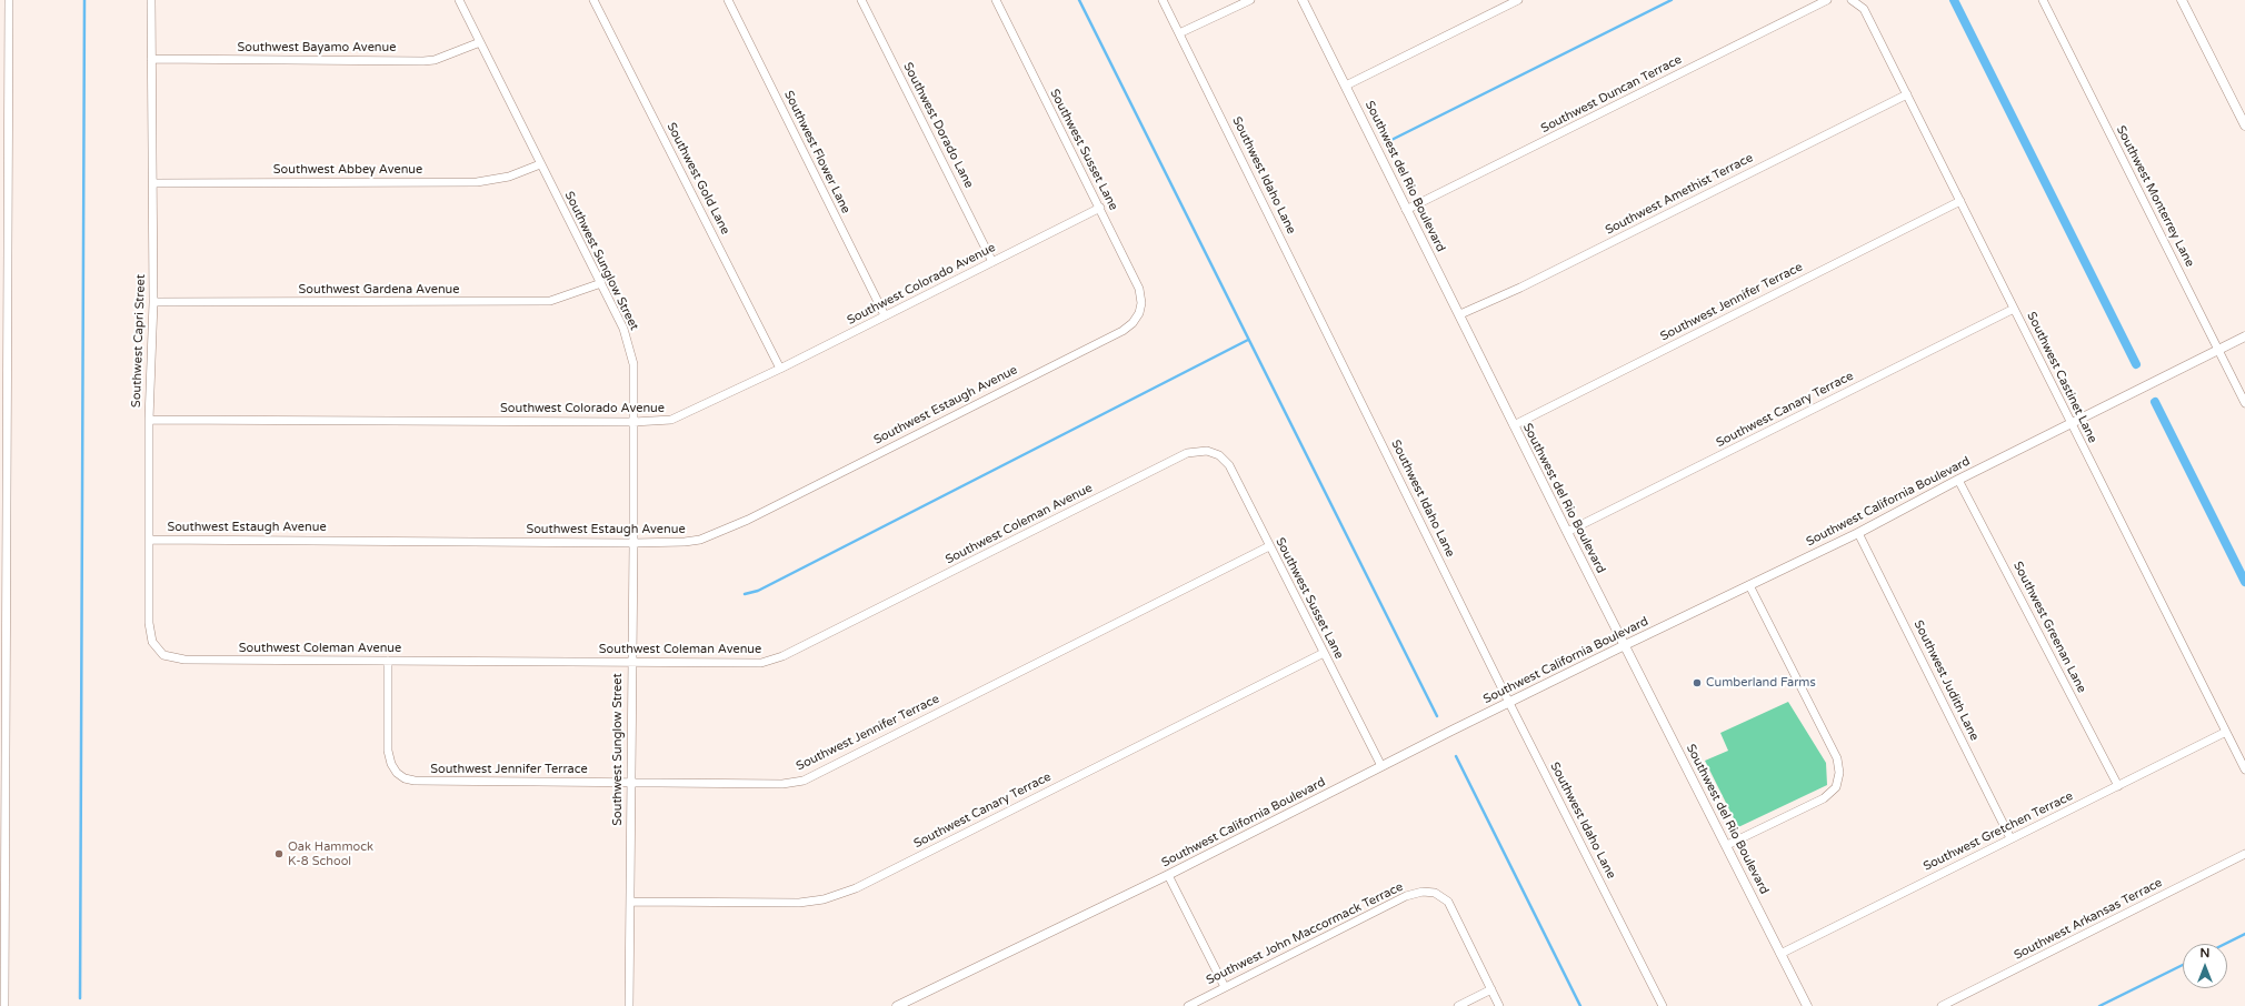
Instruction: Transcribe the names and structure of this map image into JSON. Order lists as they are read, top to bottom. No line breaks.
{"streets":{"street":["Southwest Bayamo Avenue","Southwest Duncan Terrace","Southwest Dorado Lane","Southwest Susset Lane","Southwest Flower Lane","Southwest Abbey Avenue","Southwest Idaho Lane","Southwest del Rio Boulevard","Southwest Gold Lane","Southwest Amethist Terrace","Southwest Monterrey Lane","Southwest Sunglow Street","Southwest Colorado Avenue","Southwest Gardena Avenue","Southwest Jennifer Terrace","Southwest Capri Street","Southwest Castinet Lane","Southwest Estaugh Avenue","Southwest Canary Terrace","Southwest California Boulevard","Southwest Coleman Avenue","Southwest Greenan Lane","Southwest Judith Lane","Southwest Gretchen Terrace","Southwest Arkansas Terrace","Southwest John Maccormack Terrace"]},"crossings":[["Southwest Bayamo Avenue","Southwest Sunglow Street"],["Southwest Bayamo Avenue","Southwest Capri Street"],["Southwest Duncan Terrace","Southwest del Rio Boulevard"],["Southwest Dorado Lane","Southwest Colorado Avenue"],["Southwest Susset Lane","Southwest Colorado Avenue"],["Southwest Susset Lane","Southwest Jennifer Terrace"],["Southwest Susset Lane","Southwest Estaugh Avenue"],["Southwest Susset Lane","Southwest Canary Terrace"],["Southwest Susset Lane","Southwest California Boulevard"],["Southwest Susset Lane","Southwest Coleman Avenue"],["Southwest Flower Lane","Southwest Colorado Avenue"],["Southwest Abbey Avenue","Southwest Sunglow Street"],["Southwest Abbey Avenue","Southwest Capri Street"],["Southwest Idaho Lane","Southwest California Boulevard"],["Southwest del Rio Boulevard","Southwest Amethist Terrace"],["Southwest del Rio Boulevard","Southwest Jennifer Terrace"],["Southwest del Rio Boulevard","Southwest Canary Terrace"],["Southwest del Rio Boulevard","Southwest California Boulevard"],["Southwest del Rio Boulevard","Southwest Gretchen Terrace"],["Southwest Gold Lane","Southwest Colorado Avenue"],["Southwest Amethist Terrace","Southwest Castinet Lane"],["Southwest Monterrey Lane","Southwest California Boulevard"],["Southwest Sunglow Street","Southwest Colorado Avenue"],["Southwest Sunglow Street","Southwest Gardena Avenue"],["Southwest Sunglow Street","Southwest Jennifer Terrace"],["Southwest Sunglow Street","Southwest Estaugh Avenue"],["Southwest Sunglow Street","Southwest Canary Terrace"],["Southwest Sunglow Street","Southwest Coleman Avenue"],["Southwest Colorado Avenue","Southwest Capri Street"],["Southwest Gardena Avenue","Southwest Capri Street"],["Southwest Jennifer Terrace","Southwest Castinet Lane"],["Southwest Jennifer Terrace","Southwest Coleman Avenue"],["Southwest Capri Street","Southwest Estaugh Avenue"],["Southwest Capri Street","Southwest Coleman Avenue"],["Southwest Castinet Lane","Southwest Canary Terrace"],["Southwest Castinet Lane","Southwest California Boulevard"],["Southwest Castinet Lane","Southwest Gretchen Terrace"],["Southwest California Boulevard","Southwest Greenan Lane"],["Southwest California Boulevard","Southwest Judith Lane"],["Southwest Greenan Lane","Southwest Gretchen Terrace"],["Southwest Judith Lane","Southwest Gretchen Terrace"]],"places":["Cumberland Farms","Oak Hammock K-8 School"],"north":"top"}
